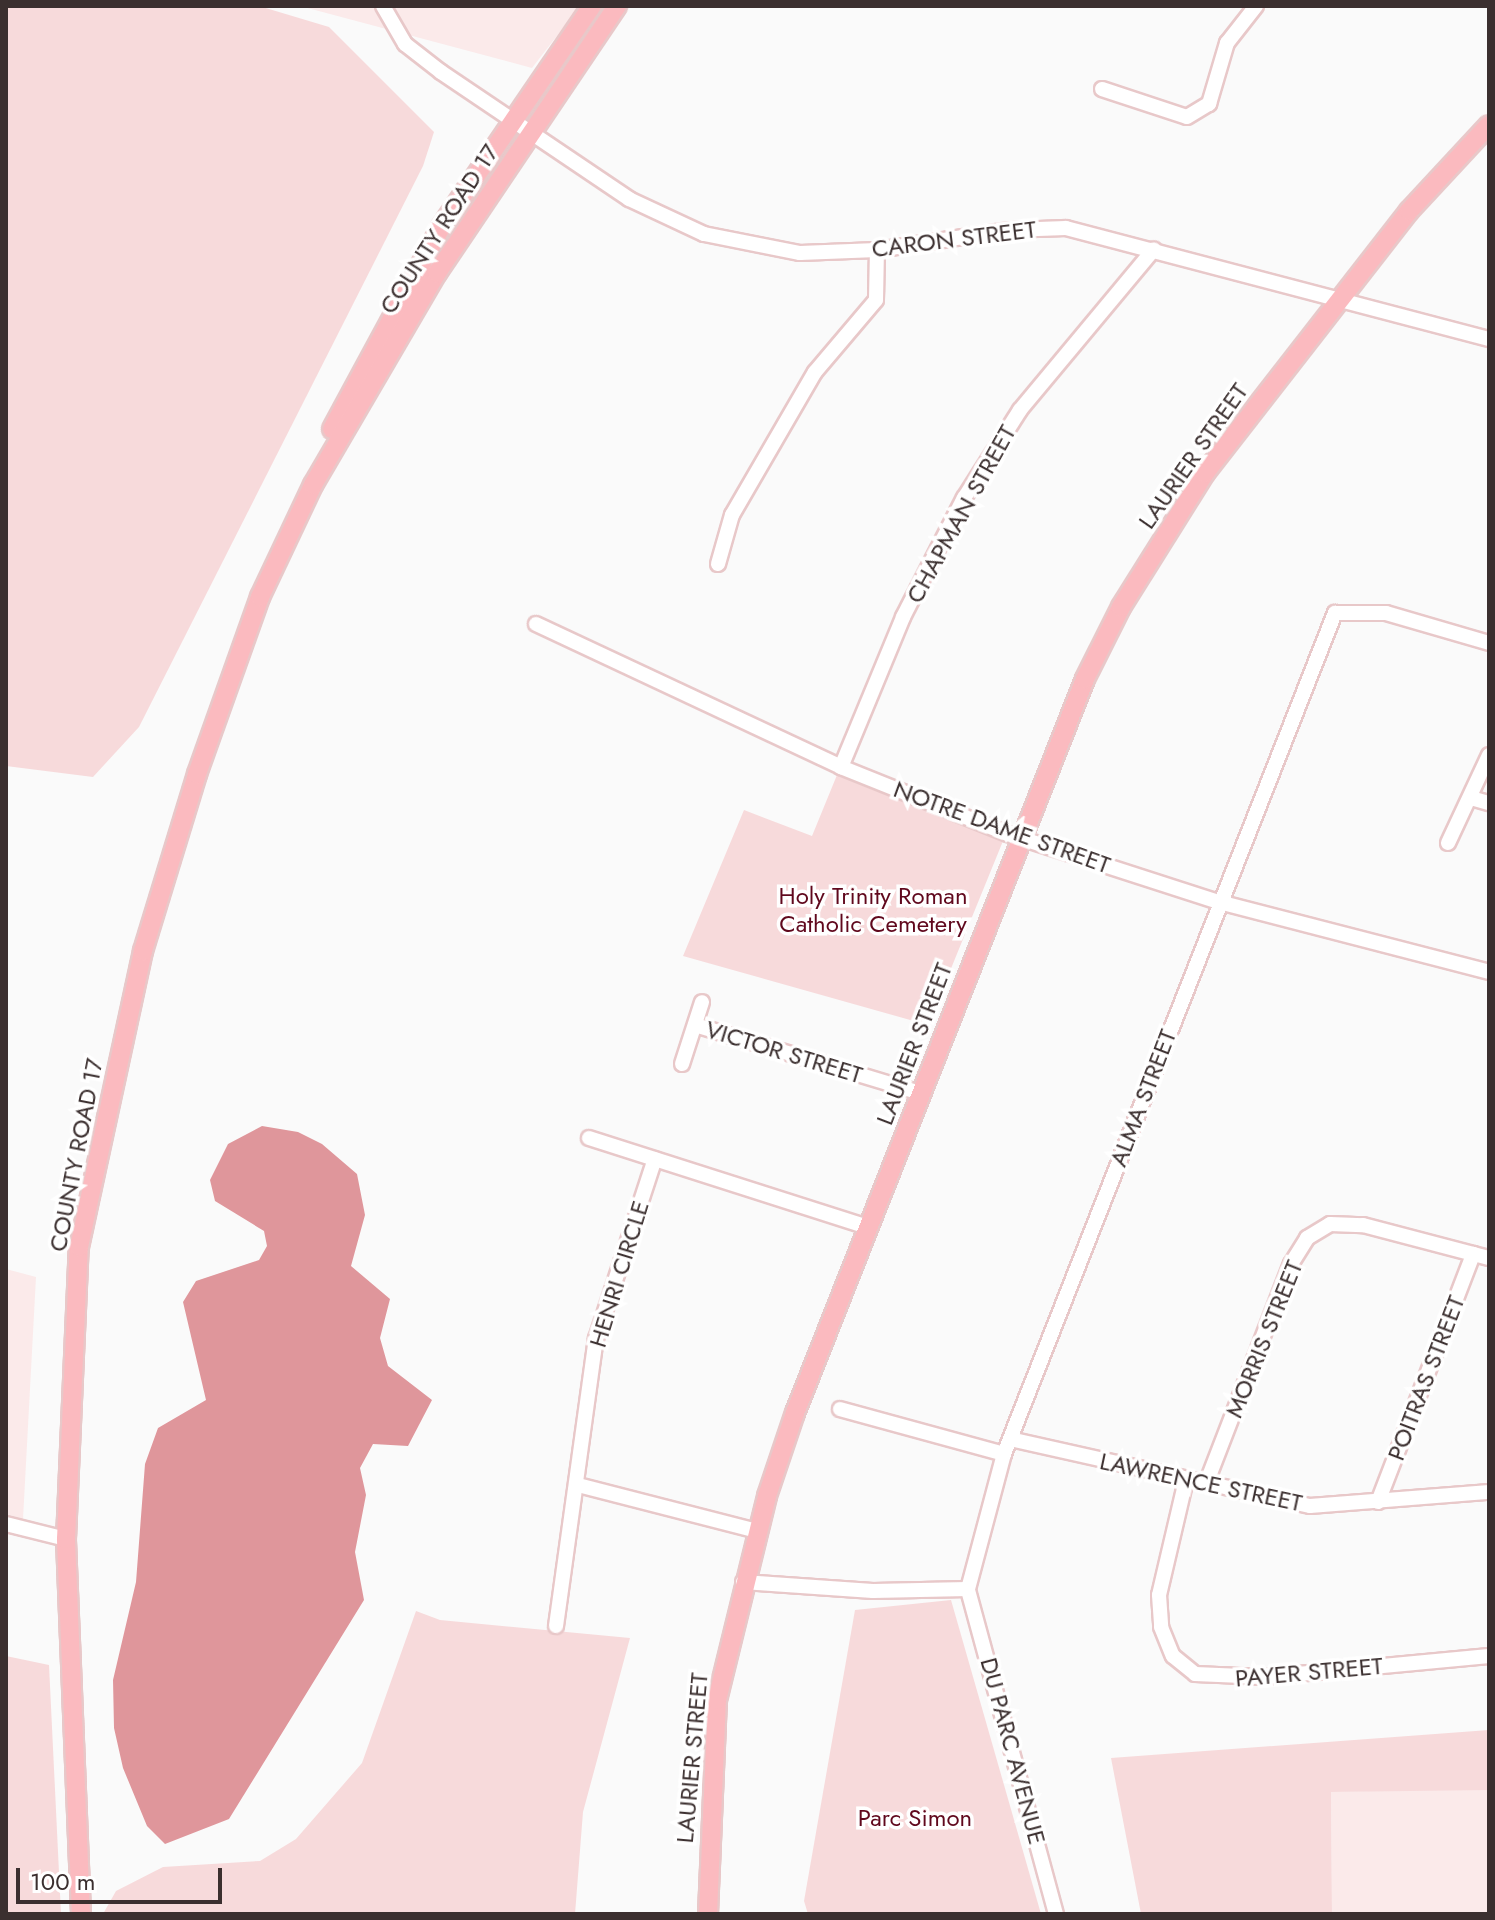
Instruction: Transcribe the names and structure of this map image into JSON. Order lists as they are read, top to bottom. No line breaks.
{"streets":{"main road":["COUNTY ROAD 17","LAURIER STREET"],"street":["CARON STREET","CHAPMAN STREET","NOTRE DAME STREET","VICTOR STREET","ALMA STREET","HENRI CIRCLE","MORRIS STREET","POITRAS STREET","LAWRENCE STREET","PAYER STREET","DU PARC AVENUE"]},"crossings":[["COUNTY ROAD 17","CARON STREET"],["CARON STREET","LAURIER STREET"],["CARON STREET","CHAPMAN STREET"],["LAURIER STREET","NOTRE DAME STREET"],["LAURIER STREET","VICTOR STREET"],["CHAPMAN STREET","NOTRE DAME STREET"],["NOTRE DAME STREET","ALMA STREET"],["ALMA STREET","LAWRENCE STREET"],["ALMA STREET","DU PARC AVENUE"],["MORRIS STREET","POITRAS STREET"],["MORRIS STREET","LAWRENCE STREET"],["POITRAS STREET","LAWRENCE STREET"],["LAWRENCE STREET","PAYER STREET"]],"parks":["Holy Trinity Roman Catholic Cemetery","Parc Simon"],"scale_bar":"100 m"}
